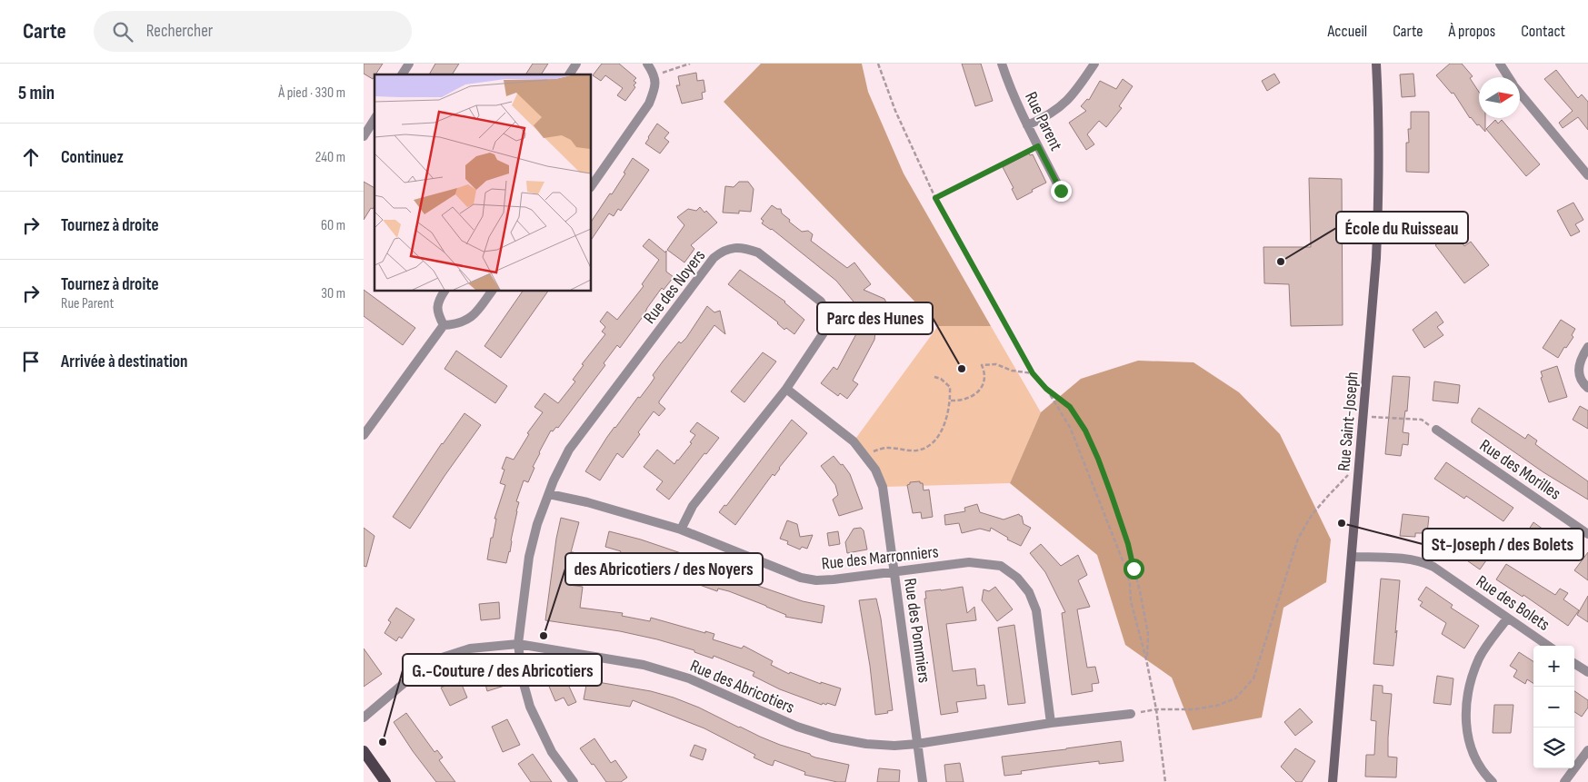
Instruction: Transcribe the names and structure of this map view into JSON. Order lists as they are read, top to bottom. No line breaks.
{"streets":{"street":["Rue Parent","Rue des Noyers","Rue Saint-Joseph","Rue des Morilles","Rue des Marronniers","Rue des Bolets","Rue des Pommiers","Rue des Abricotiers"]},"crossings":[["Rue des Noyers","Rue des Marronniers"],["Rue des Noyers","Rue des Pommiers"],["Rue des Noyers","Rue des Abricotiers"],["Rue Saint-Joseph","Rue des Bolets"],["Rue des Marronniers","Rue des Pommiers"],["Rue des Marronniers","Rue des Abricotiers"],["Rue des Pommiers","Rue des Abricotiers"]],"places":["École du Ruisseau","Parc des Hunes","St-Joseph / des Bolets","des Abricotiers / des Noyers","G.-Couture / des Abricotiers"],"north":"right","page":{"header":"Carte","search":"Rechercher","nav":["Accueil","Carte","À propos","Contact"],"heading":["5 min","À pied · 330 m"],"list":[["Continuez","240 m"],["Tournez à droite","60 m"],["Tournez à droite","Rue Parent","30 m"],"Arrivée à destination"],"map_buttons":["+","−"]}}
